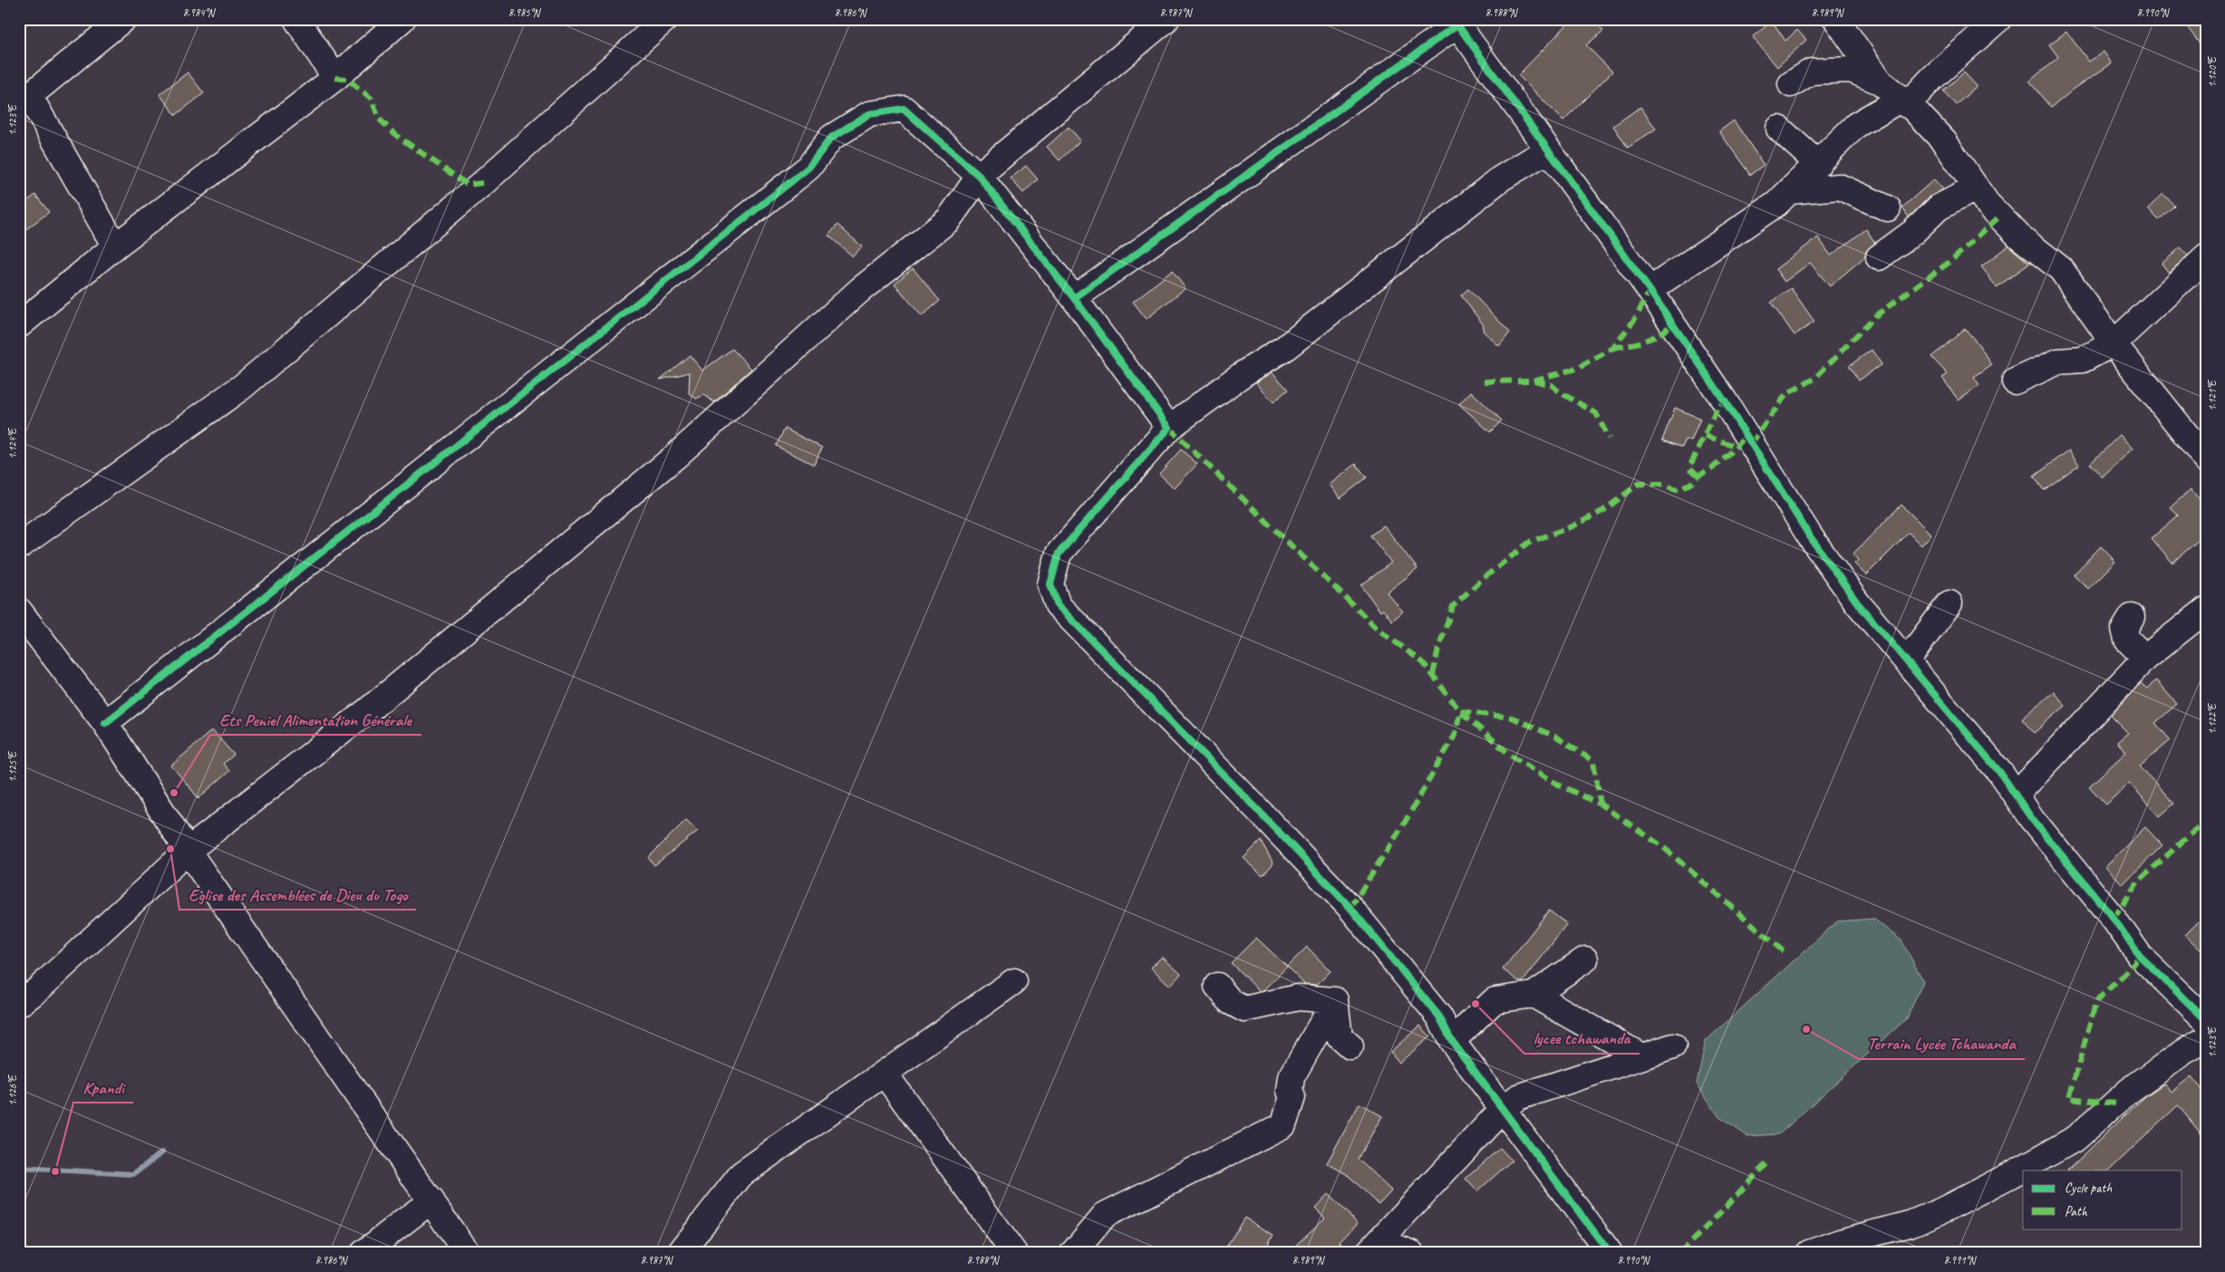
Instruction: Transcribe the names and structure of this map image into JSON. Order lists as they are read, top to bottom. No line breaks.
{"places":["Ets Peniel Alimentation Générale","Eglise des Assemblées de Dieu du Togo","lycee tchawanda","Terrain Lycée Tchawanda","Kpandi"],"legend":["Cycle path","Path"],"coordinates":["8.984°N","8.985°N","8.986°N","8.987°N","8.988°N","8.989°N","8.990°N","1.120°E","1.123°E","1.121°E","1.124°E","1.122°E","1.125°E","1.126°E","8.991°N"]}
